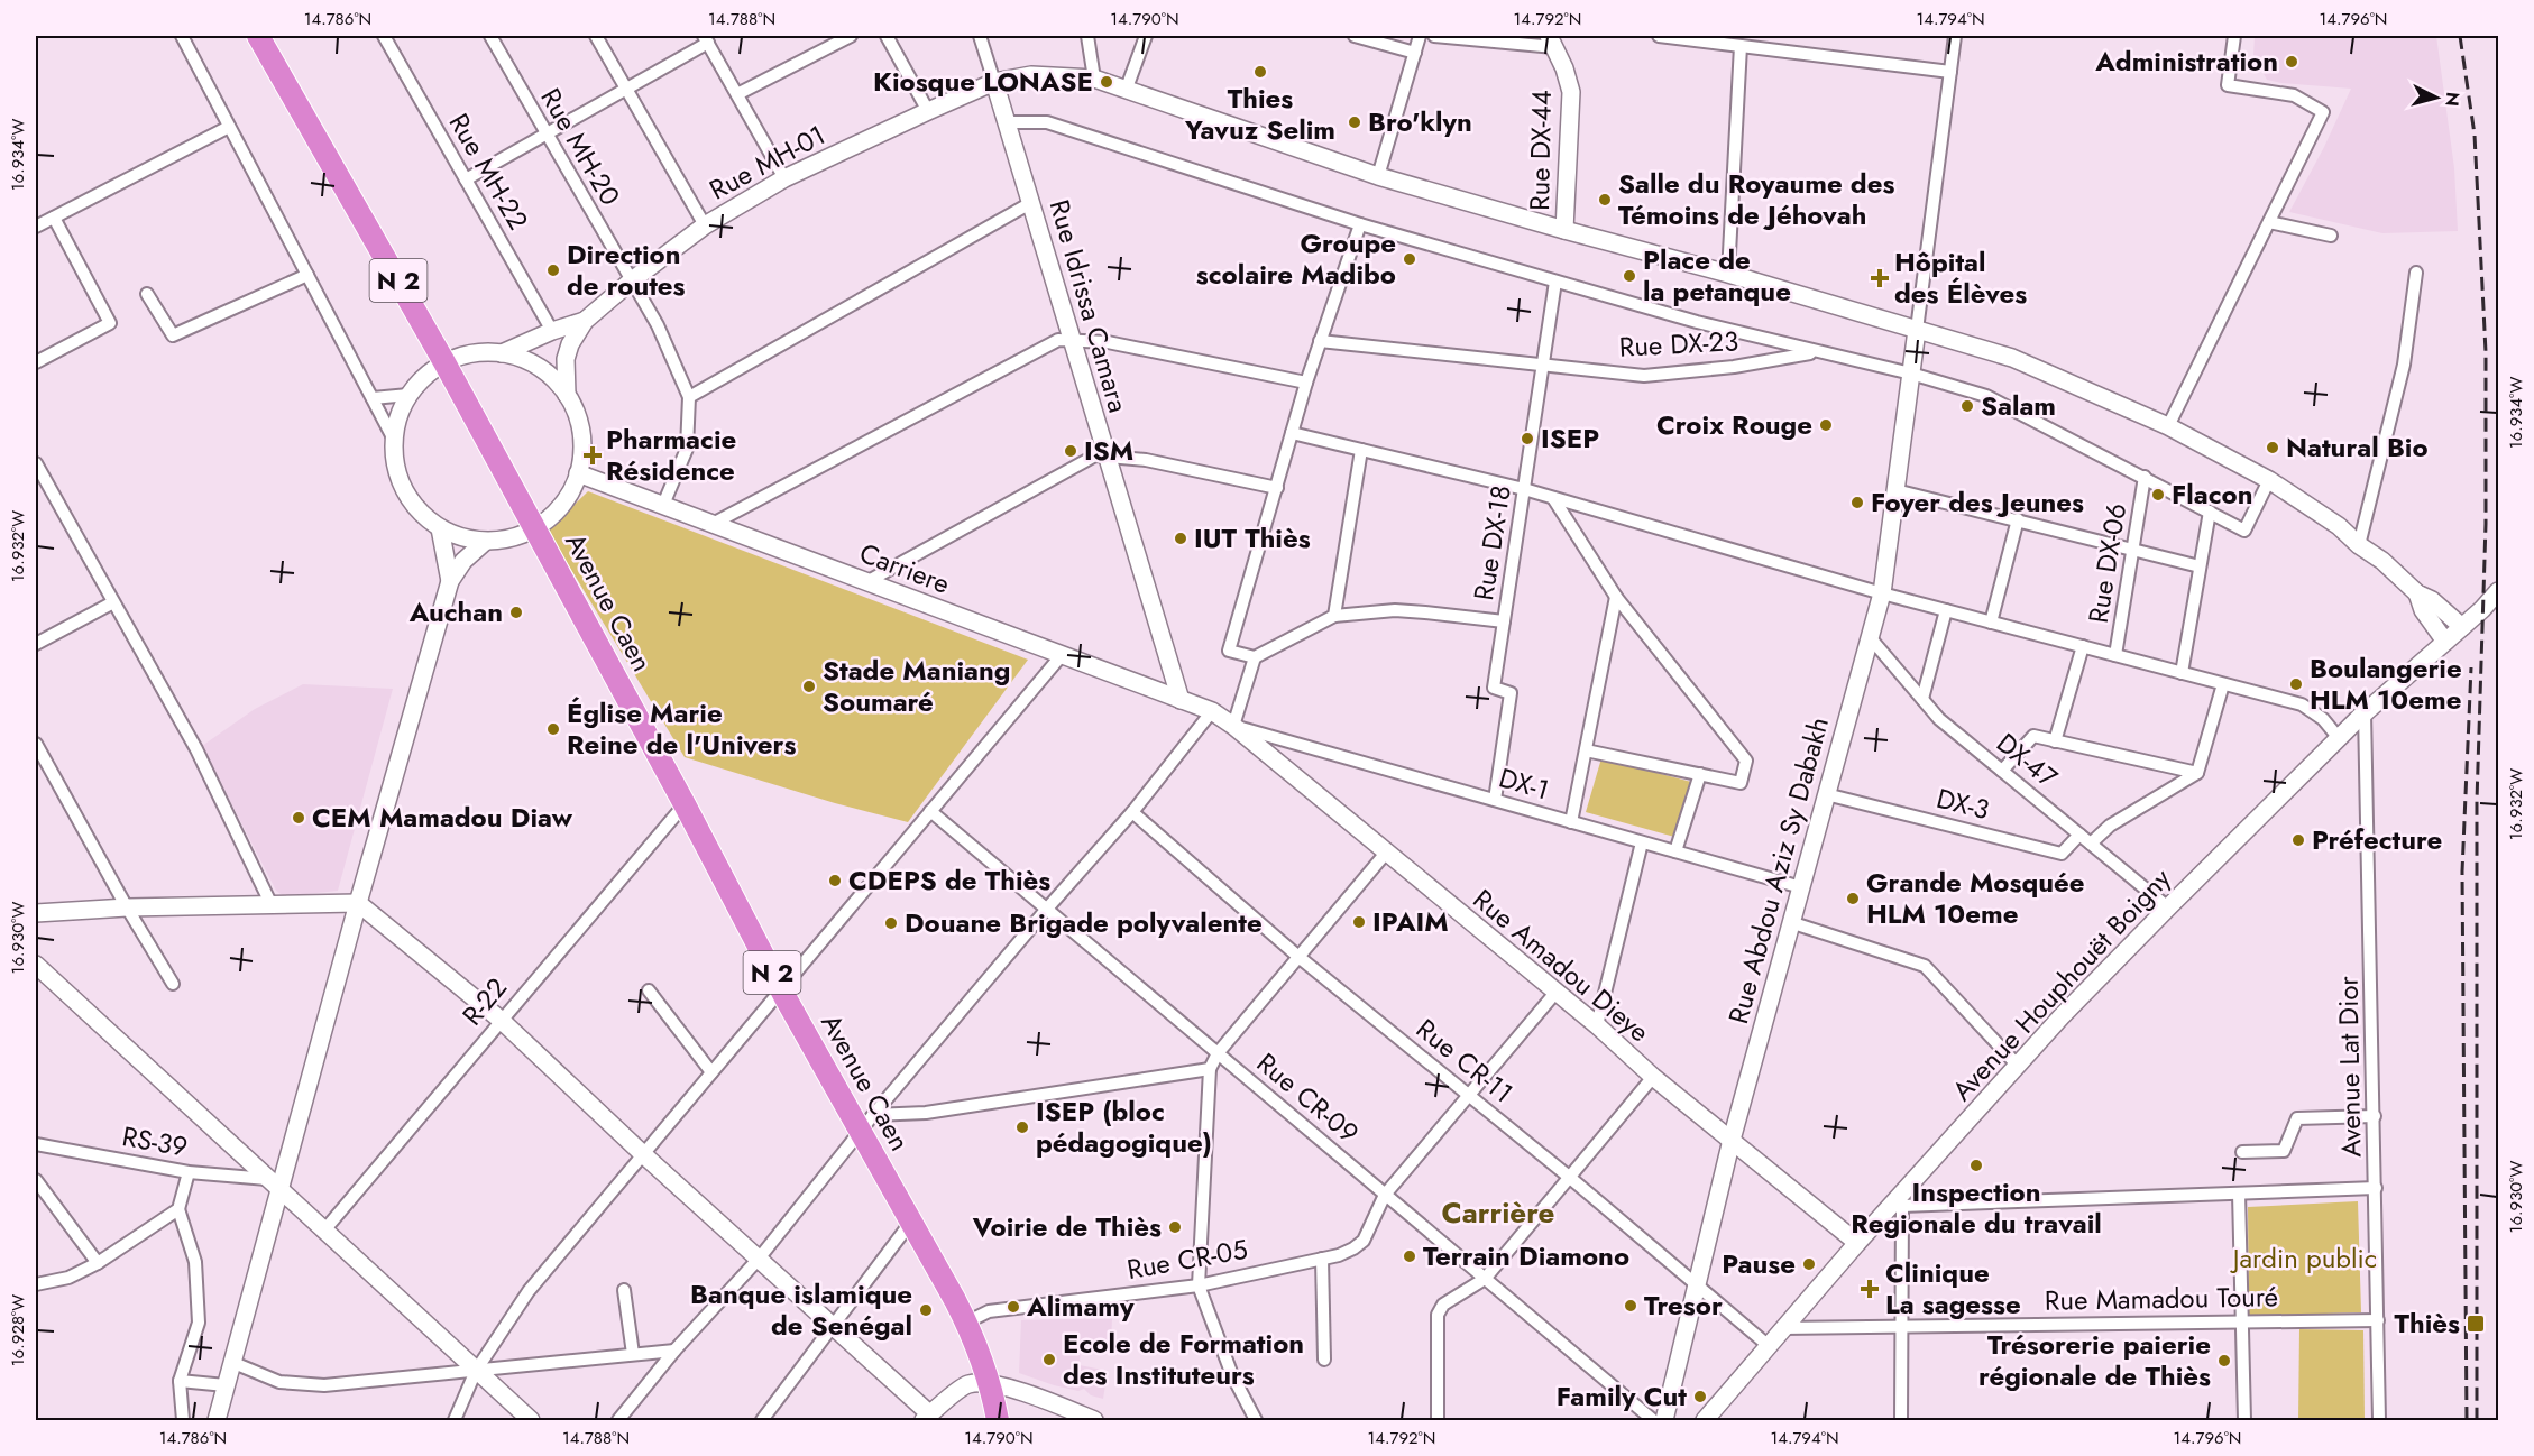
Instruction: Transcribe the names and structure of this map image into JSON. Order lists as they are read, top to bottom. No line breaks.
{"streets":{"highway":["N 2","Avenue Caen"],"street":["Rue MH-20","Rue DX-44","Rue MH-01","Rue MH-22","Rue Idrissa Camara","Rue DX-23","Rue DX-18","Rue DX-06","Carriere","DX-47","DX-1","DX-3","Rue Abdou Aziz Sy Dabakh","Rue Amadou Dieye","Avenue Houphouët Boigny","R-22","Rue CR-11","Avenue Lat Dior","Rue CR-09","RS-39","Rue CR-05","Rue Mamadou Touré"]},"crossings":[["Rue MH-20","Rue MH-01"],["Rue DX-44","Rue MH-01"],["Rue MH-01","Rue MH-22"],["Rue MH-01","Rue Idrissa Camara"],["Rue MH-01","Rue Abdou Aziz Sy Dabakh"],["Rue Idrissa Camara","Carriere"],["Rue DX-23","Rue DX-18"],["Rue DX-18","DX-1"],["Carriere","DX-1"],["Carriere","Rue Amadou Dieye"],["Avenue Caen","R-22"],["Avenue Caen","Rue CR-05"],["DX-47","DX-3"],["DX-47","Rue Abdou Aziz Sy Dabakh"],["DX-47","Avenue Houphouët Boigny"],["DX-1","Rue Abdou Aziz Sy Dabakh"],["DX-1","Rue Amadou Dieye"],["DX-3","Rue Abdou Aziz Sy Dabakh"],["Rue Abdou Aziz Sy Dabakh","Rue Amadou Dieye"],["Rue Abdou Aziz Sy Dabakh","Rue CR-11"],["Rue Amadou Dieye","Avenue Houphouët Boigny"],["Rue Amadou Dieye","Rue CR-05"],["Avenue Houphouët Boigny","Rue CR-11"],["Avenue Houphouët Boigny","Avenue Lat Dior"],["Avenue Houphouët Boigny","Rue Mamadou Touré"],["Rue CR-11","Rue CR-05"],["Avenue Lat Dior","Rue Mamadou Touré"],["Rue CR-09","Rue CR-05"]],"districts":["Carrière"],"parks":["Jardin public"],"places":{"other":["Administration","Thies Yavuz Selim","Kiosque LONASE","Bro'klyn","Salle du Royaume des Témoins de Jéhovah","Groupe scolaire Madibo","Direction de routes","Place de la petanque","Salam","Croix Rouge","ISEP","Natural Bio","ISM","Flacon","Foyer des Jeunes","IUT Thiès","Auchan","Boulangerie HLM 10eme","Stade Maniang Soumaré","Église Marie Reine de l'Univers","CEM Mamadou Diaw","Préfecture","CDEPS de Thiès","Grande Mosquée HLM 10eme","IPAIM","Douane Brigade polyvalente","ISEP (bloc pédagogique)","Inspection Regionale du travail","Voirie de Thiès","Terrain Diamono","Pause","Tresor","Alimamy","Banque islamique de Senégal","Ecole de Formation des Instituteurs","Trésorerie paierie régionale de Thiès","Family Cut"],"health":["Hôpital des Élèves","Pharmacie Résidence","Clinique La sagesse"],"transit":["Thiès"]},"north":"right","coordinates":["14.786°N","14.788°N","14.790°N","14.792°N","14.794°N","14.796°N","16.934°W","16.932°W","16.930°W","16.928°W"]}
